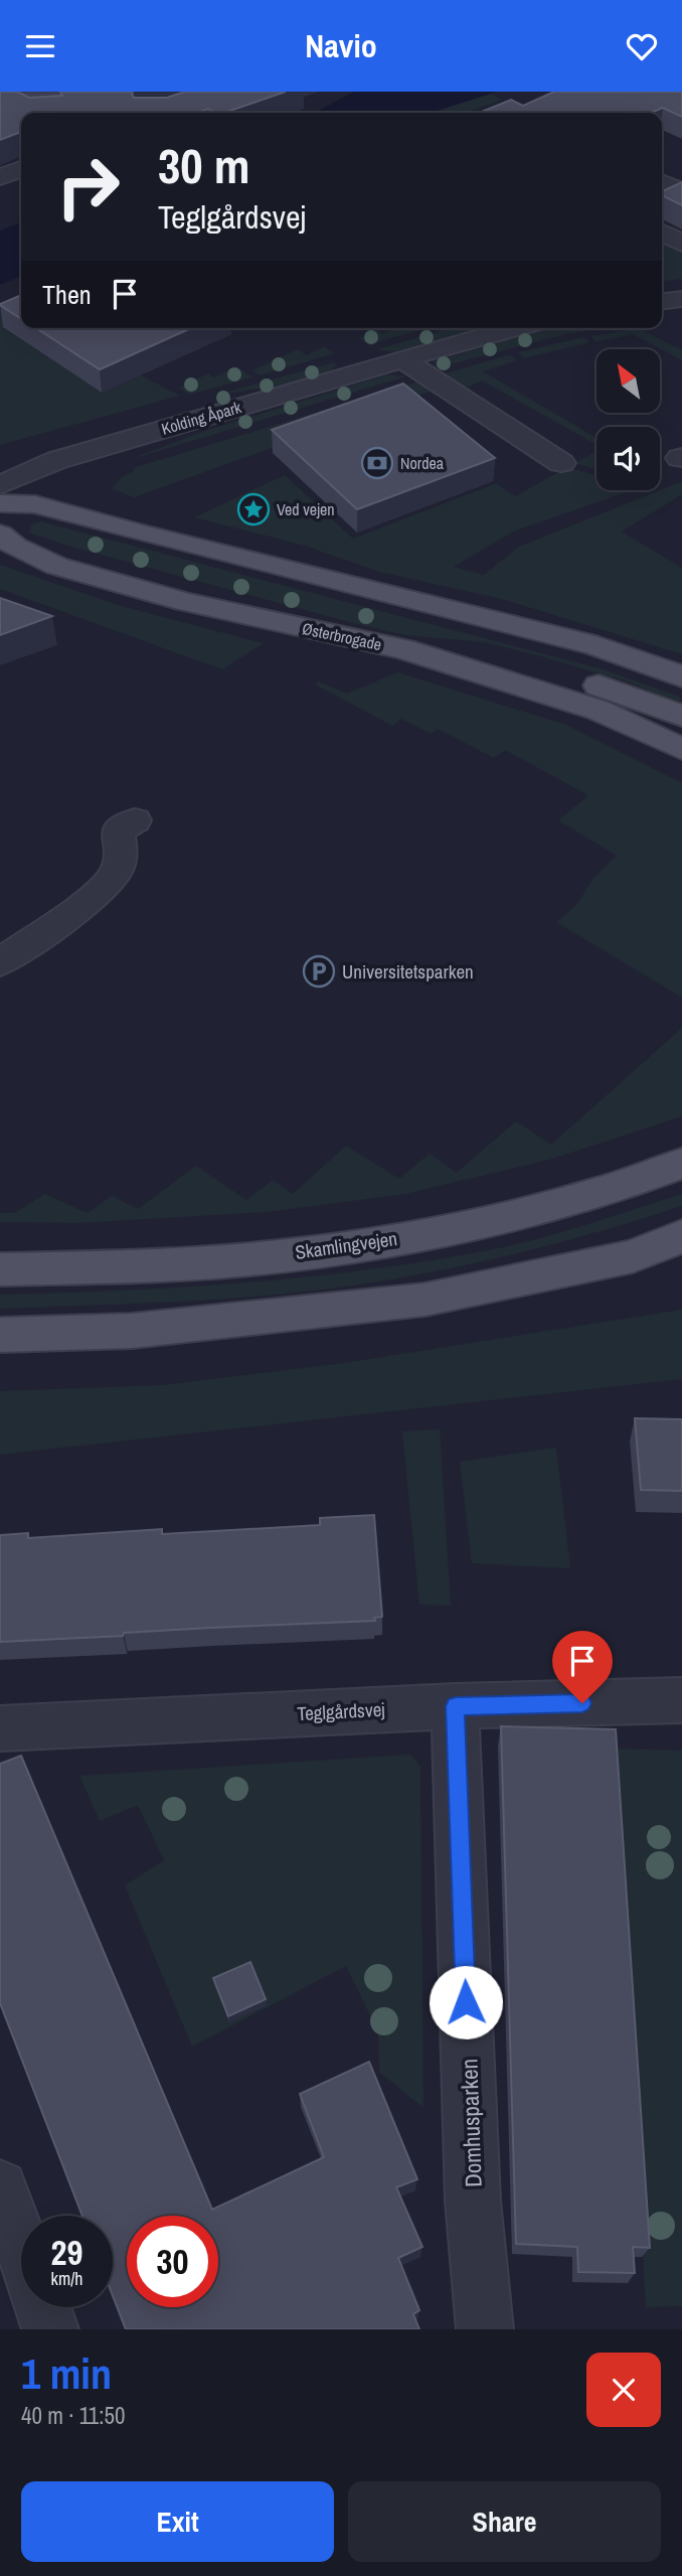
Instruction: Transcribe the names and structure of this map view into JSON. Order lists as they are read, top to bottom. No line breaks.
{"streets":{"main road":["Østerbrogade","Skamlingvejen"],"street":["Kolding Åpark","Teglgårdsvej","Domhusparken"]},"crossings":[["Teglgårdsvej","Domhusparken"]],"places":{"bank":["Nordea"],"place":["Ved vejen"],"parking":["Universitetsparken"]},"north":"top left","page":{"header":"Navio","turn":["30 m","Teglgårdsvej"],"then":"Then","speed":"29 km/h","limit":"30","heading":["1 min","40 m · 11:50"],"buttons":["Exit","Share"]}}
